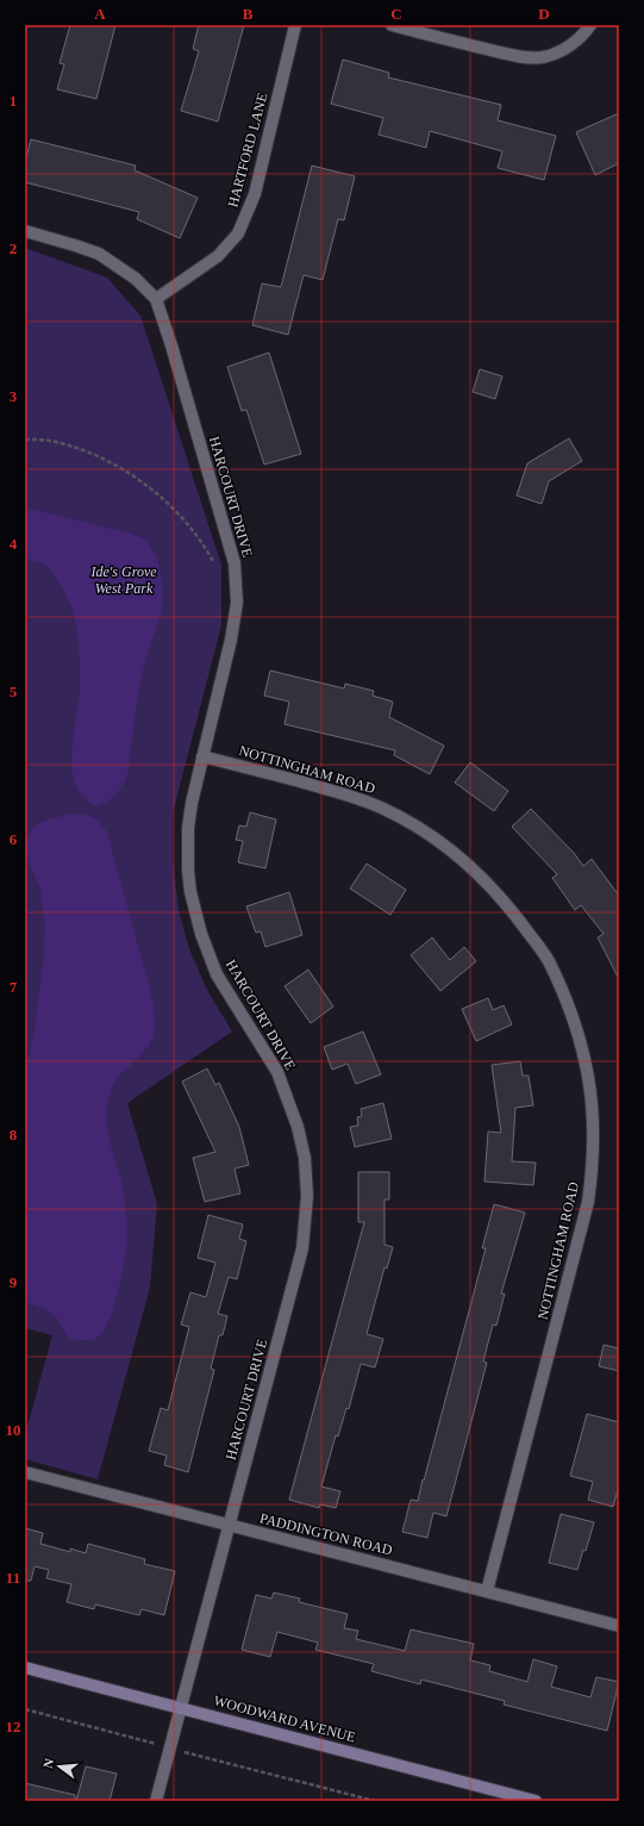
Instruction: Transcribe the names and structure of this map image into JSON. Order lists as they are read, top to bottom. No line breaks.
{"streets":{"main road":["WOODWARD AVENUE"],"street":["HARTFORD LANE","HARCOURT DRIVE","NOTTINGHAM ROAD","PADDINGTON ROAD"]},"crossings":[["HARTFORD LANE","HARCOURT DRIVE"],["HARCOURT DRIVE","NOTTINGHAM ROAD"],["HARCOURT DRIVE","PADDINGTON ROAD"],["HARCOURT DRIVE","WOODWARD AVENUE"],["NOTTINGHAM ROAD","PADDINGTON ROAD"]],"parks":["Ide's Grove West Park"],"north":"left","grid":{"columns":["A","B","C","D"],"rows":["1","2","3","4","5","6","7","8","9","10","11","12"]}}
